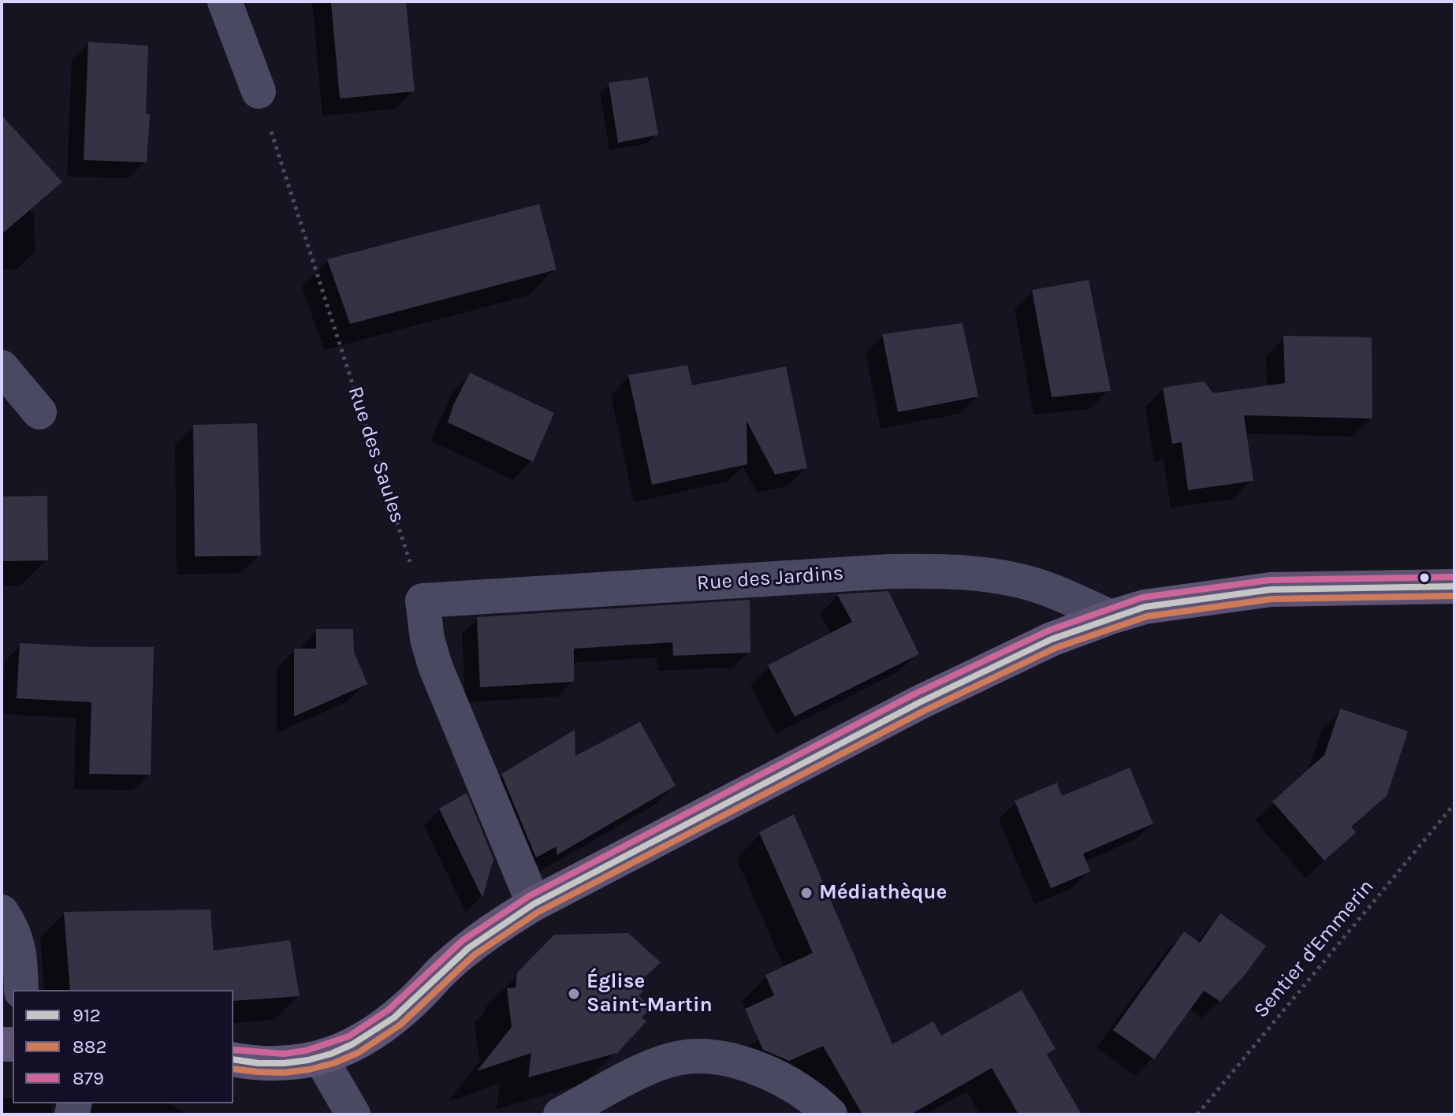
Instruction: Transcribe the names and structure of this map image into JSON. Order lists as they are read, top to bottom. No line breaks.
{"streets":{"street":["Rue des Jardins"],"path":["Rue des Saules","Sentier d'Emmerin"]},"crossings":[["Rue des Saules","Rue des Jardins"]],"places":["Médiathèque","Église Saint-Martin"],"lines":["transit line 879","transit line 912","transit line 882"],"legend":["912","882","879"]}
